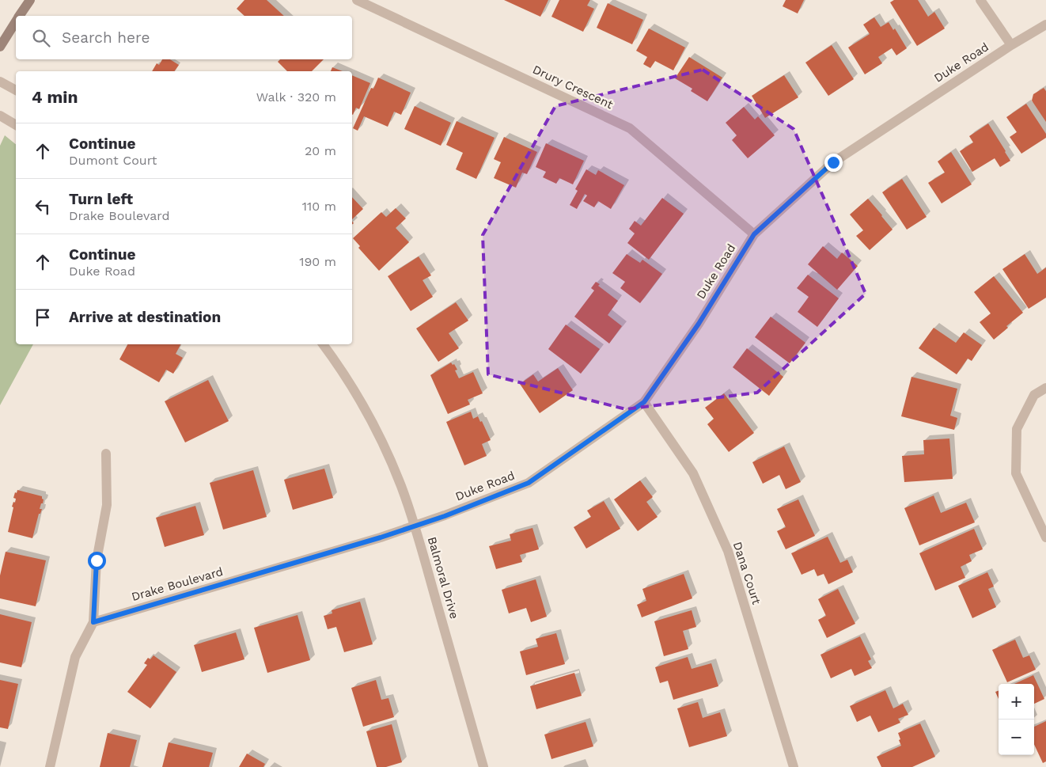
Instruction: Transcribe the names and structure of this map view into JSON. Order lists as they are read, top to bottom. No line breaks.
{"streets":{"street":["Duke Road","Drury Crescent","Dana Court","Balmoral Drive","Drake Boulevard"]},"crossings":[["Duke Road","Drury Crescent"],["Duke Road","Dana Court"],["Duke Road","Balmoral Drive"],["Duke Road","Drake Boulevard"],["Balmoral Drive","Drake Boulevard"]],"page":{"search":"Search here","heading":["4 min","Walk · 320 m"],"list":[["Continue","Dumont Court","20 m"],["Turn left","Drake Boulevard","110 m"],["Continue","Duke Road","190 m"],"Arrive at destination"],"map_buttons":["+","−"]}}
